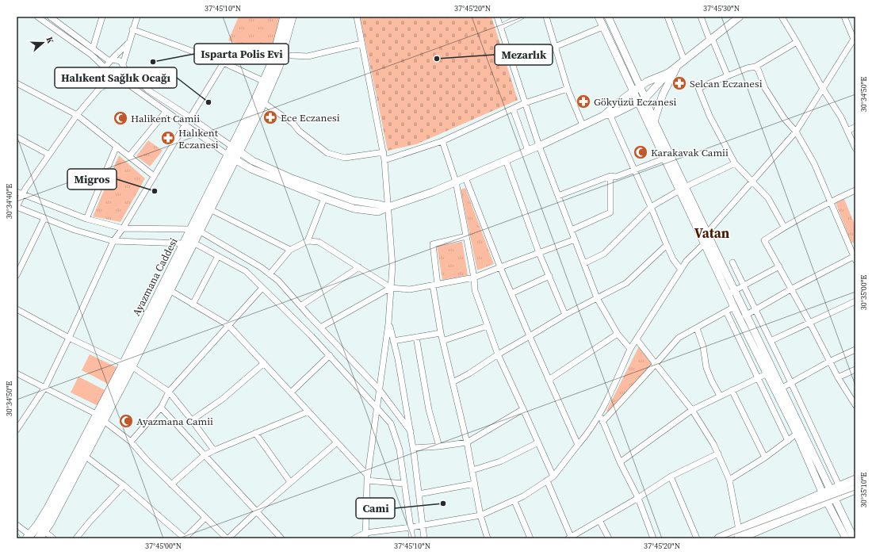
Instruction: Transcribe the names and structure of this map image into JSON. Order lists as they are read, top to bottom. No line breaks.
{"streets":{"main road":["Ayazmana Caddesi"]},"districts":["Vatan"],"places":{"other":["Mezarlık","Isparta Polis Evi","Halıkent Sağlık Ocağı","Migros","Cami"],"pharmacy":["Selcan Eczanesi","Gökyüzü Eczanesi","Ece Eczanesi","Halıkent Eczanesi"],"mosque":["Halikent Camii","Karakavak Camii","Ayazmana Camii"]},"north":"right","coordinates":["37°45'10\"N","37°45'20\"N","37°45'30\"N","30°34'50\"E","30°34'40\"E","30°35'00\"E","30°35'10\"E","37°45'00\"N"]}
